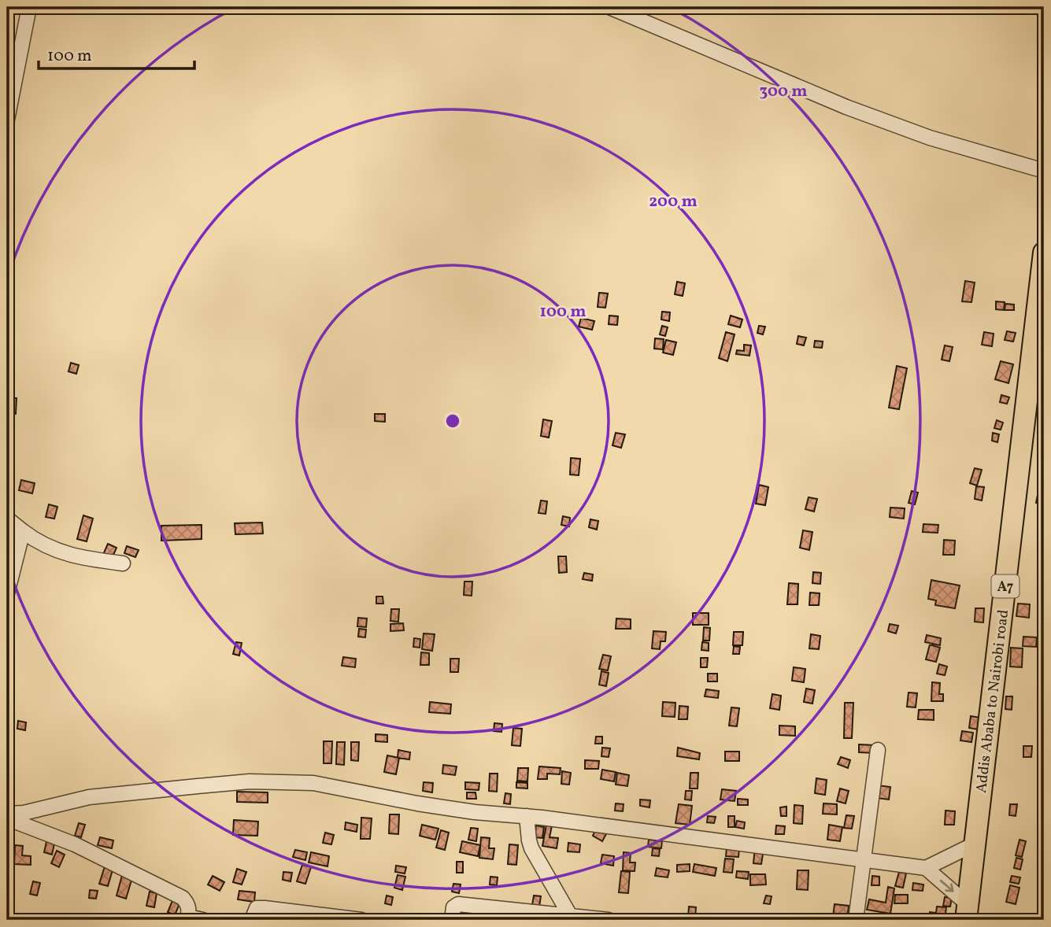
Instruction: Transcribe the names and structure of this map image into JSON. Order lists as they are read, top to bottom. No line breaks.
{"streets":{"highway":["A7","Addis Ababa to Nairobi road"]},"scale_bar":"100 m","rings":["300 m","200 m","100 m"]}
